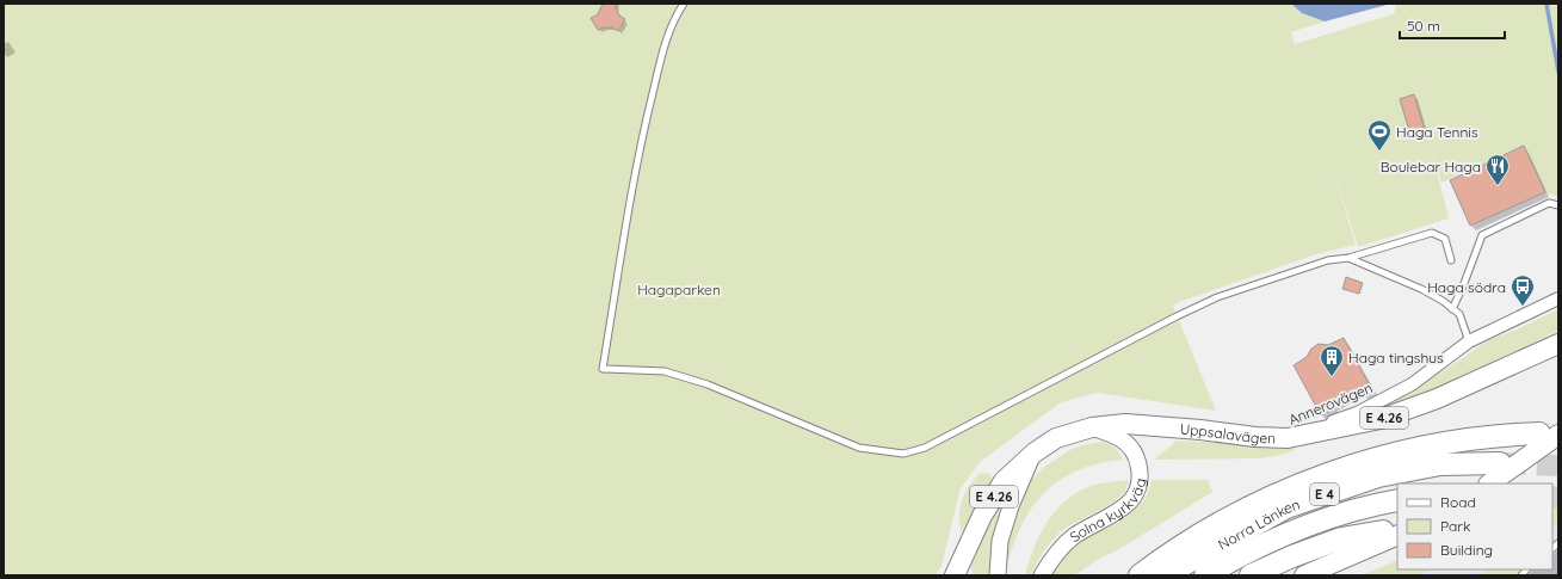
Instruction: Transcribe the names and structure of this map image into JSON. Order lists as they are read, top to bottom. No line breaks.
{"streets":{"highway":["E 4","Norra Länken"],"main road":["E 4.26","Uppsalavägen"],"street":["Annerovägen","Solna kyrkväg"]},"crossings":[["Annerovägen","Uppsalavägen"],["Uppsalavägen","Solna kyrkväg"]],"parks":["Hagaparken"],"places":{"sports":["Haga Tennis"],"restaurant":["Boulebar Haga"],"bus stop":["Haga södra"],"building":["Haga tingshus"]},"legend":["Road","Park","Building"],"scale_bar":"50 m"}
